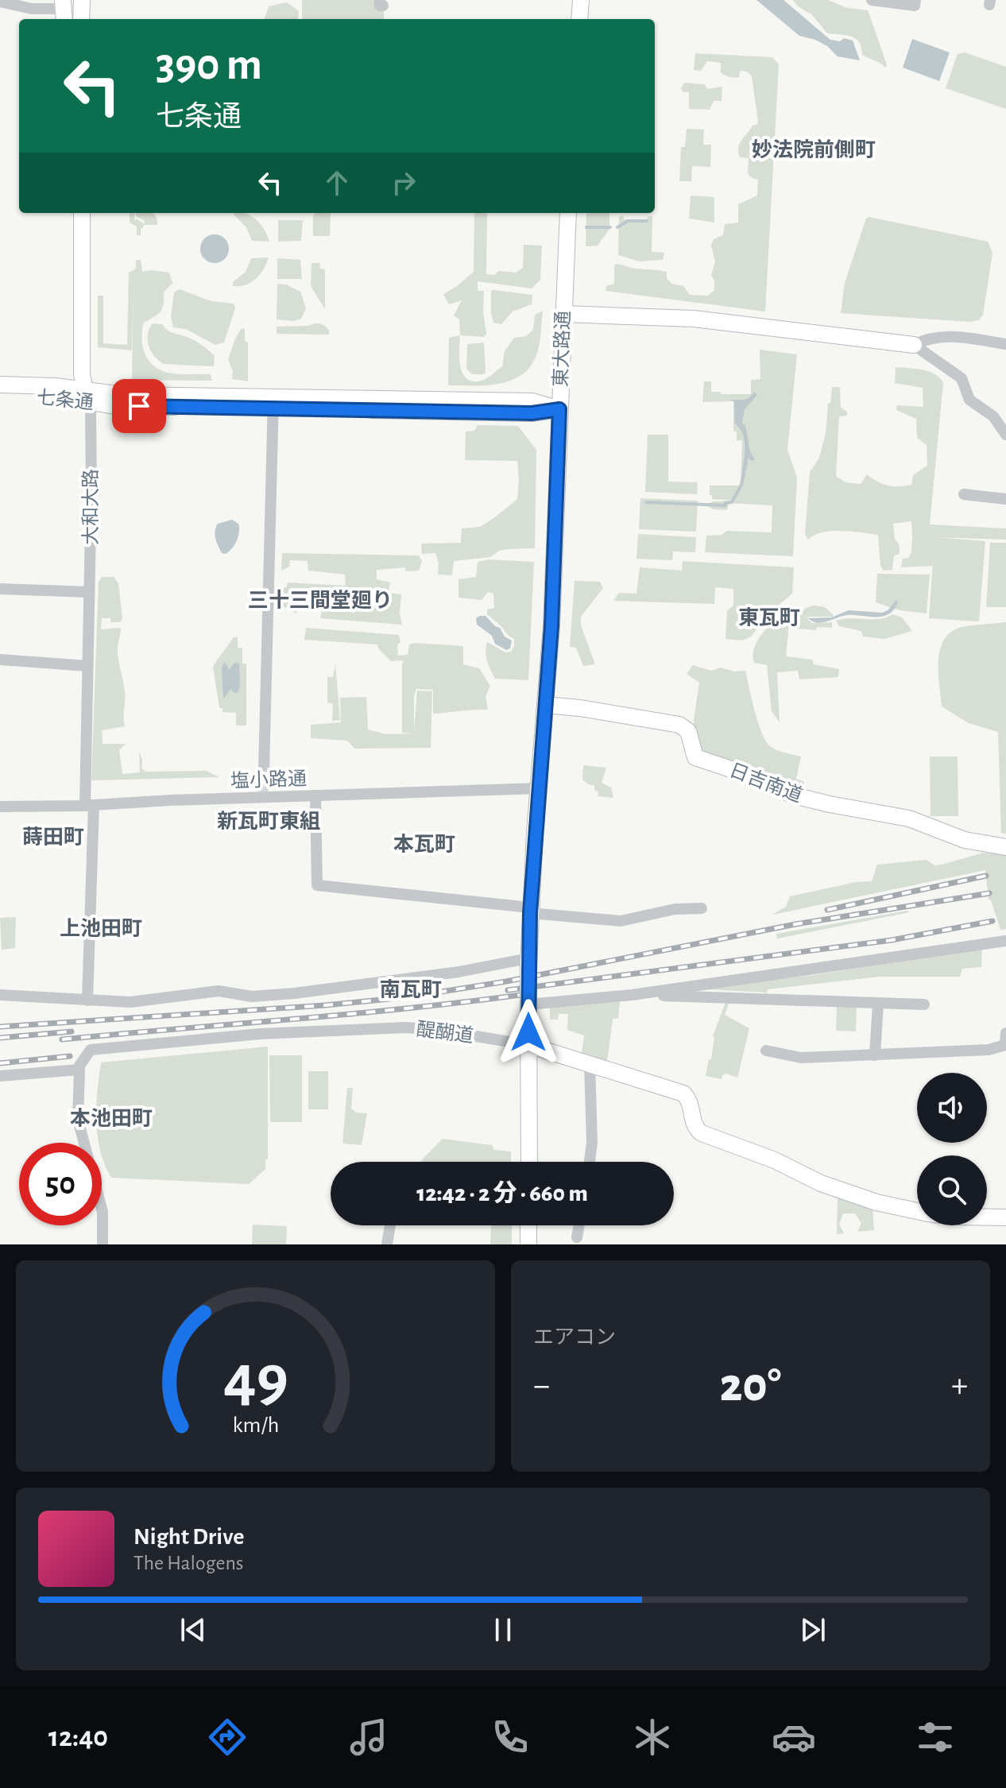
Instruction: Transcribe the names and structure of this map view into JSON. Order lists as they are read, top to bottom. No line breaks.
{"streets":{"main road":["東大路通","七条通","大和大路","日吉南道","醍醐道"],"street":["塩小路通"]},"crossings":[["東大路通","七条通"],["東大路通","塩小路通"],["東大路通","日吉南道"],["東大路通","醍醐道"],["七条通","大和大路"],["大和大路","塩小路通"]],"districts":["妙法院前側町","三十三間堂廻り","東瓦町","新瓦町東組","蒔田町","本瓦町","上池田町","南瓦町","本池田町"],"page":{"turn":["390 m","七条通"],"limit":"50","trip":"12:42 · 2 分 · 660 m","tile":"エアコン","heat":["−","20°","+"],"song":["Night Drive","The Halogens"],"tabs":"12:40","gauge":["49","km/h"]}}
